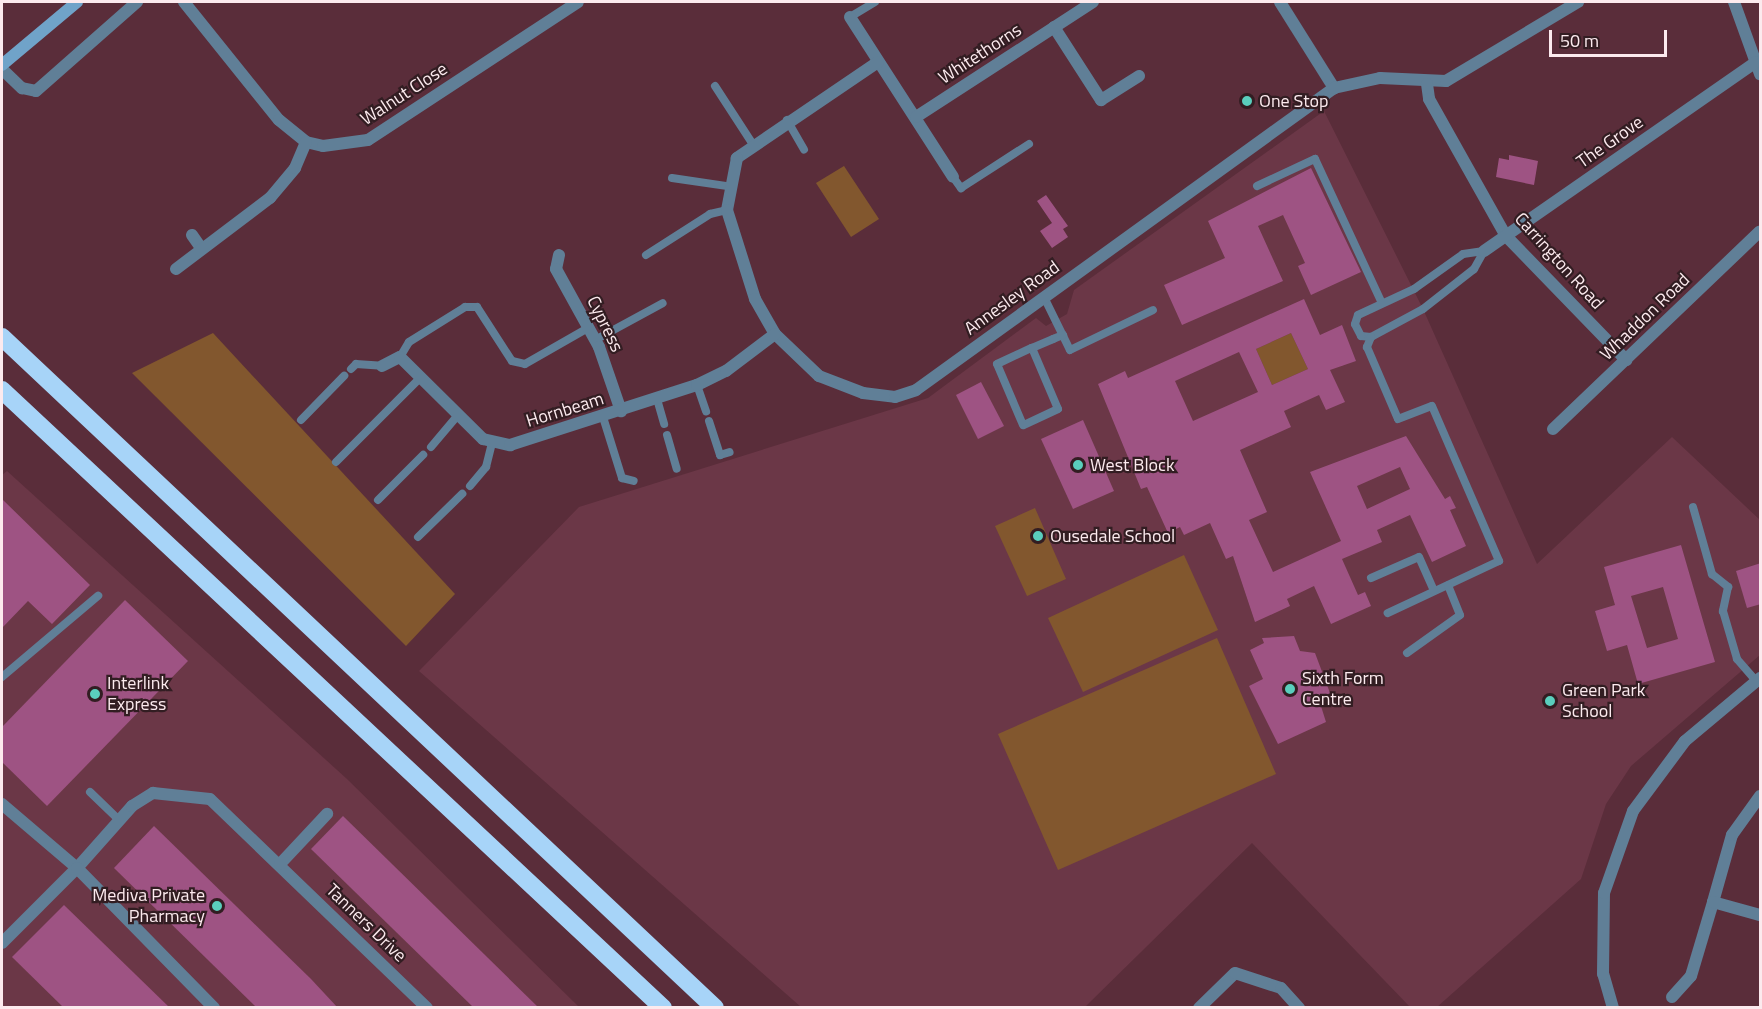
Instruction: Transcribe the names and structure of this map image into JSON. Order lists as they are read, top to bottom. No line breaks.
{"streets":{"street":["Whitethorns","Walnut Close","The Grove","Carrington Road","Annesley Road","Whaddon Road","Cypress","Hornbeam","Tanners Drive"]},"crossings":[["The Grove","Carrington Road"],["Carrington Road","Annesley Road"],["Carrington Road","Whaddon Road"],["Annesley Road","Hornbeam"],["Cypress","Hornbeam"]],"places":["One Stop","West Block","Ousedale School","Sixth Form Centre","Interlink Express","Green Park School","Mediva Private Pharmacy"],"scale_bar":"50 m"}
